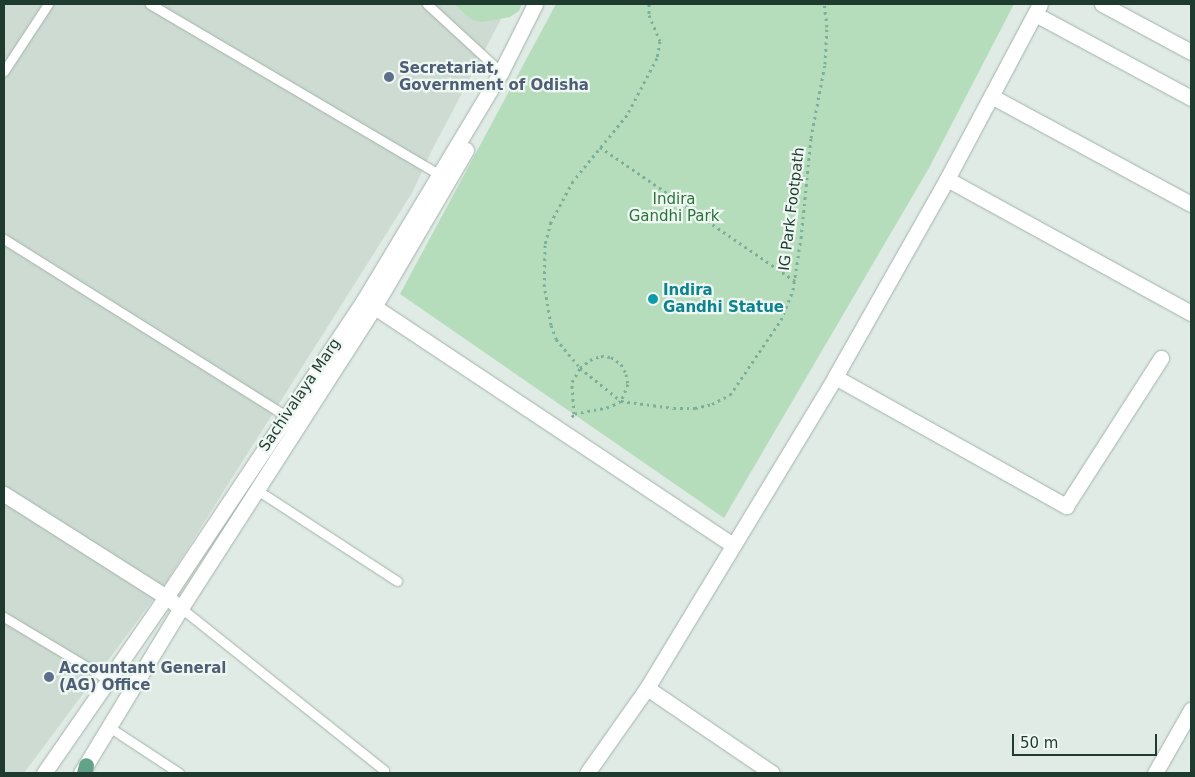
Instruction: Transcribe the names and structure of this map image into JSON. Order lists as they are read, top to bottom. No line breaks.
{"streets":{"street":["Sachivalaya Marg"],"path":["IG Park Footpath"]},"parks":["Indira Gandhi Park"],"places":["Secretariat, Government of Odisha","Indira Gandhi Statue","Accountant General (AG) Office"],"scale_bar":"50 m"}
